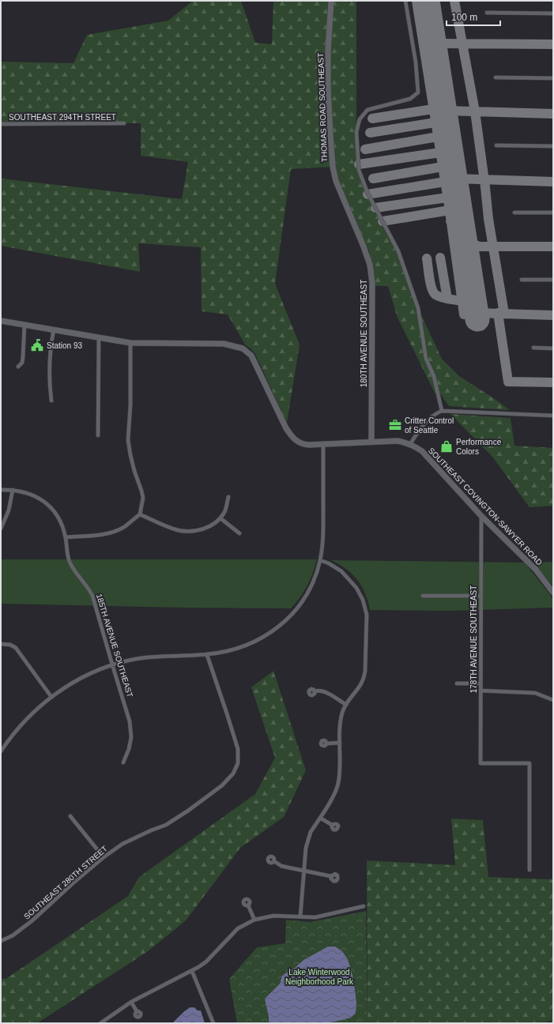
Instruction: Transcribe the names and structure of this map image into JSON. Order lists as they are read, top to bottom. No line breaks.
{"streets":{"street":["THOMAS ROAD SOUTHEAST","SOUTHEAST 294TH STREET","180TH AVENUE SOUTHEAST","SOUTHEAST COVINGTON-SAWYER ROAD","178TH AVENUE SOUTHEAST","185TH AVENUE SOUTHEAST","SOUTHEAST 280TH STREET"]},"crossings":[["THOMAS ROAD SOUTHEAST","180TH AVENUE SOUTHEAST"],["180TH AVENUE SOUTHEAST","SOUTHEAST COVINGTON-SAWYER ROAD"],["SOUTHEAST COVINGTON-SAWYER ROAD","178TH AVENUE SOUTHEAST"]],"parks":["Lake Winterwood Neighborhood Park"],"places":{"public building":["Station 93"],"office":["Critter Control of Seattle"],"shop":["Performance Colors"]},"scale_bar":"100 m"}
